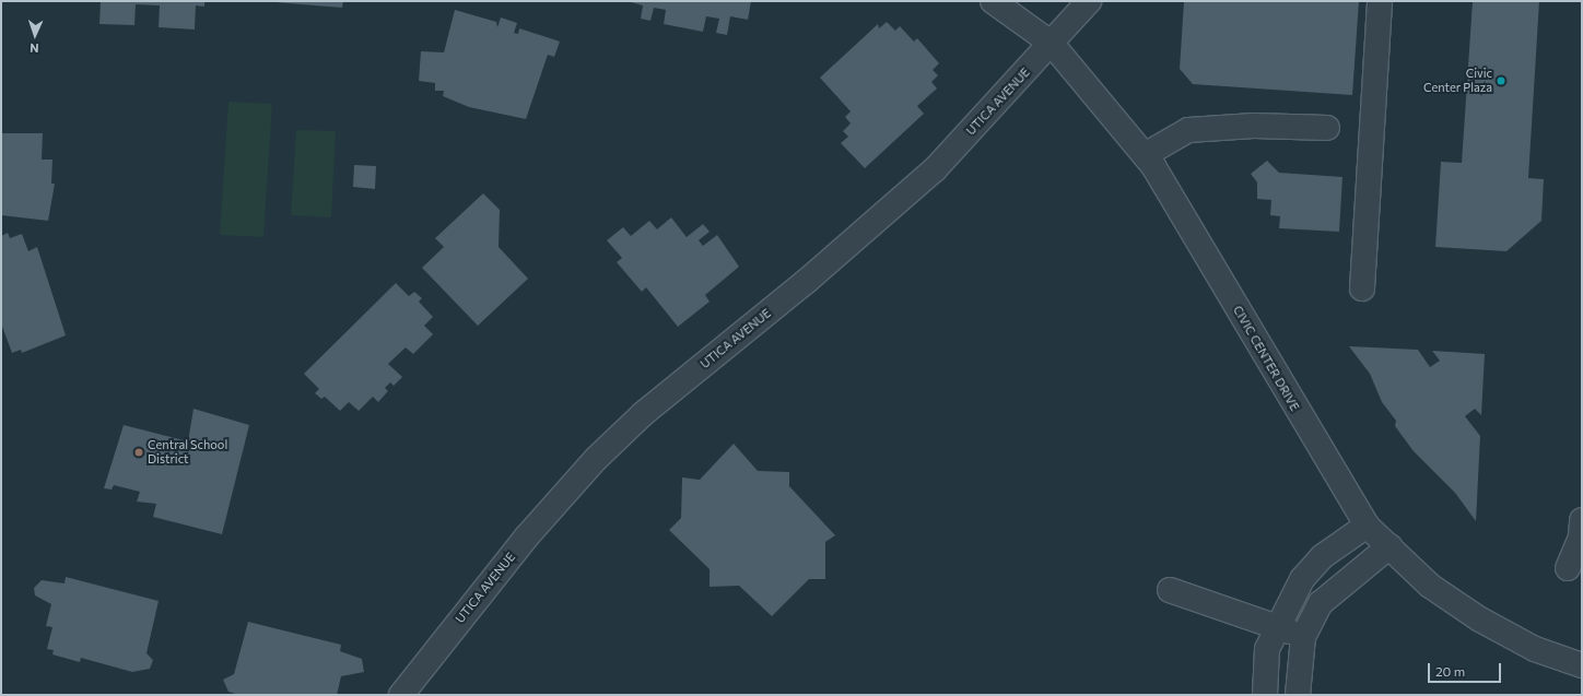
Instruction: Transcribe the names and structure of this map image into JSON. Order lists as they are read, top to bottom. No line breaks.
{"streets":{"street":["UTICA AVENUE","CIVIC CENTER DRIVE"]},"crossings":[["UTICA AVENUE","CIVIC CENTER DRIVE"]],"places":["Civic Center Plaza","Central School District"],"scale_bar":"20 m","north":"bottom"}
